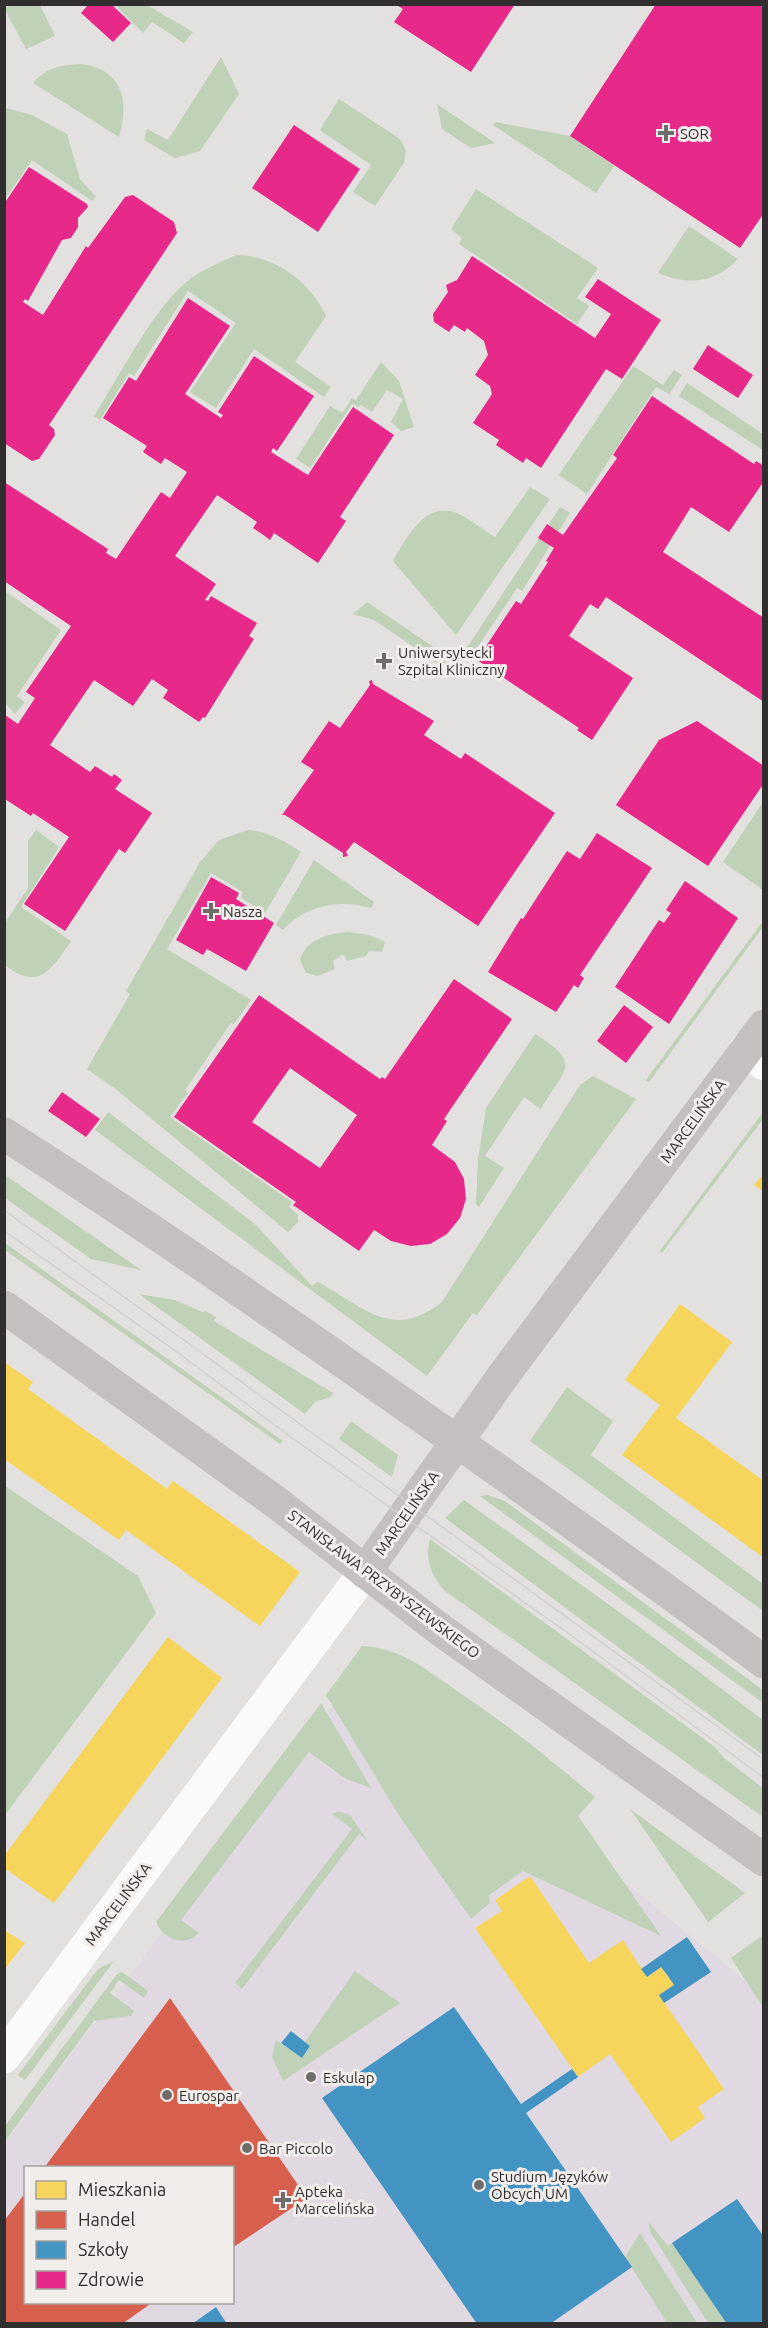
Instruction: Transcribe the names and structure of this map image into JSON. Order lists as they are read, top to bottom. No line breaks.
{"streets":{"main road":["MARCELIŃSKA","STANISŁAWA PRZYBYSZEWSKIEGO"]},"crossings":[["MARCELIŃSKA","STANISŁAWA PRZYBYSZEWSKIEGO"]],"places":{"health":["SOR","Uniwersytecki Szpital Kliniczny","Nasza","Apteka Marcelińska"],"other":["Eskulap","Eurospar","Bar Piccolo","Studium Języków Obcych UM"]},"legend":["Mieszkania","Handel","Szkoły","Zdrowie"]}
